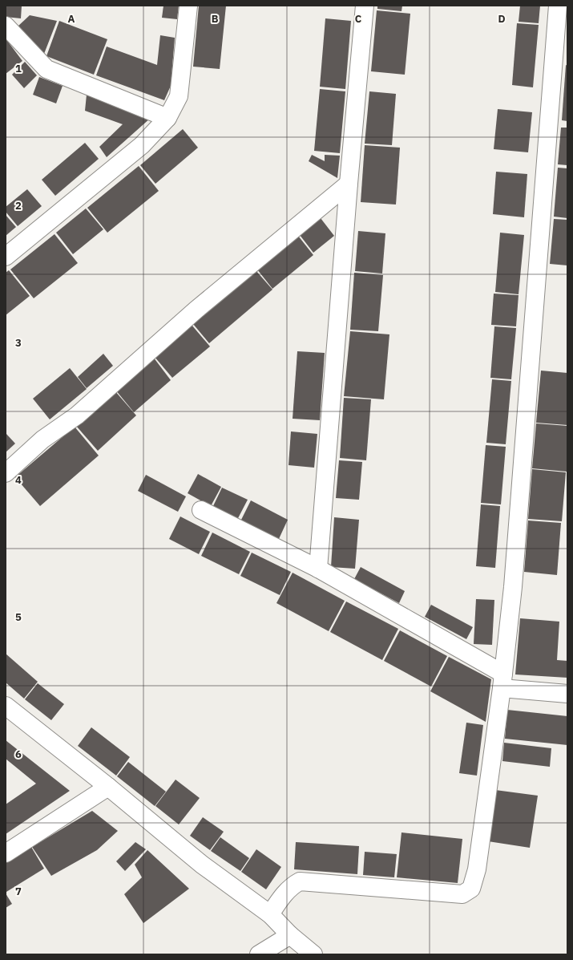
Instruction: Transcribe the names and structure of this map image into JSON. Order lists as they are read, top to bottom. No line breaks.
{"grid":{"columns":["A","B","C","D"],"rows":["1","2","3","4","5","6","7"]}}
